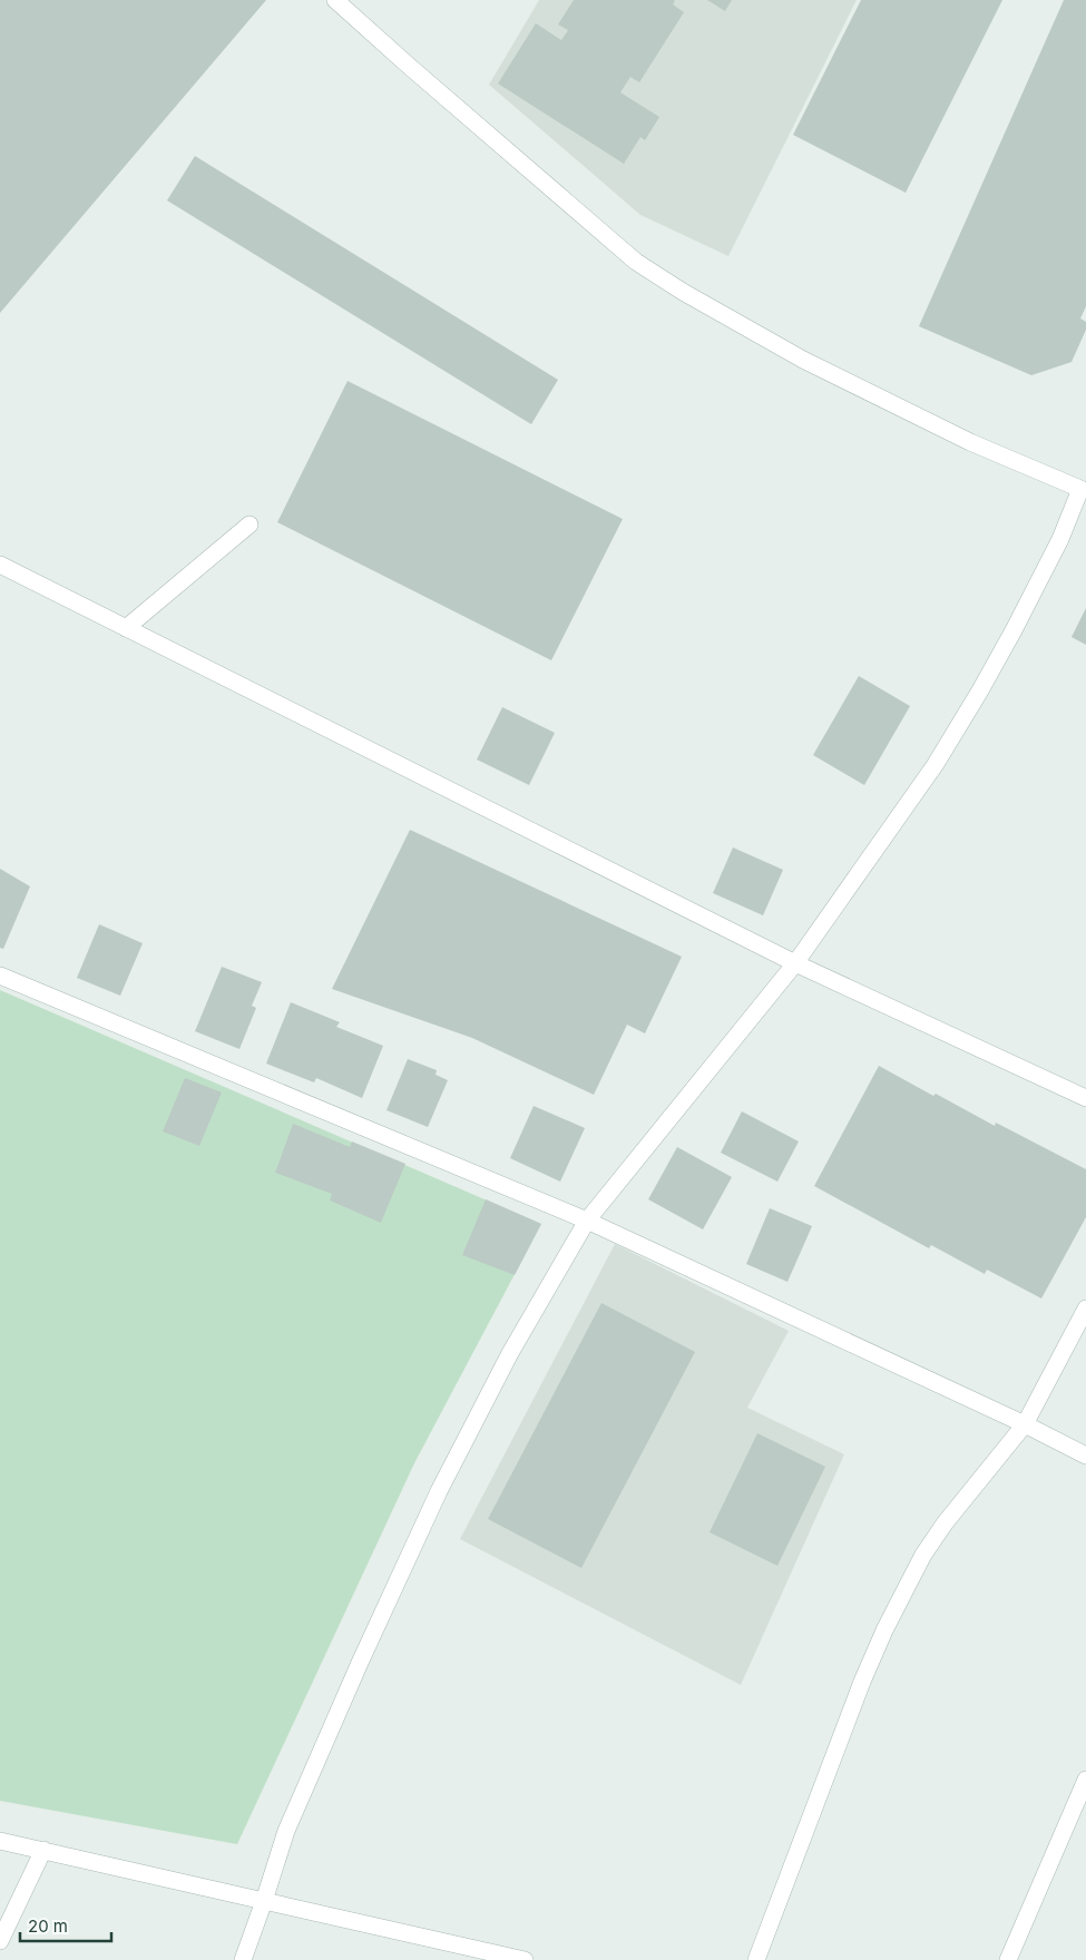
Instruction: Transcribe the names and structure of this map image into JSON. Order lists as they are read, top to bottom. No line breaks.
{"scale_bar":"20 m"}
